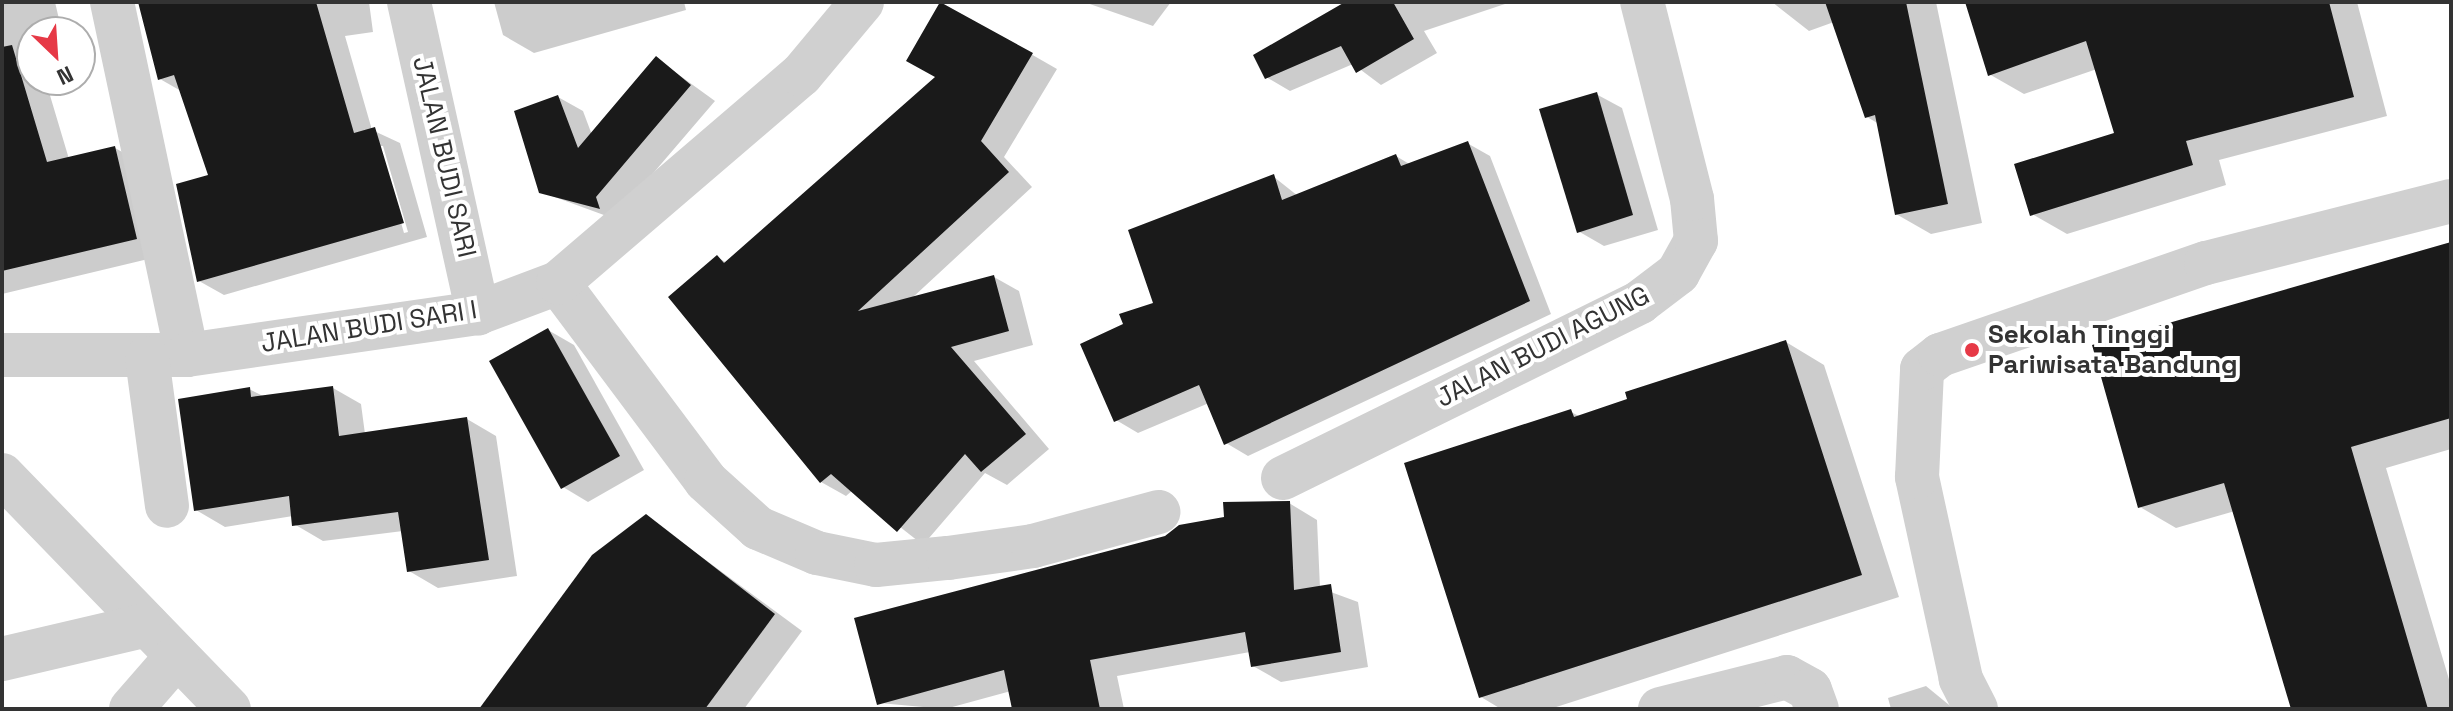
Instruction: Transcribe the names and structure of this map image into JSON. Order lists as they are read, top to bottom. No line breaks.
{"streets":{"street":["JALAN BUDI SARI","JALAN BUDI SARI I","JALAN BUDI AGUNG"]},"crossings":[["JALAN BUDI SARI","JALAN BUDI SARI I"]],"places":["Sekolah Tinggi Pariwisata Bandung"],"north":"bottom right"}
